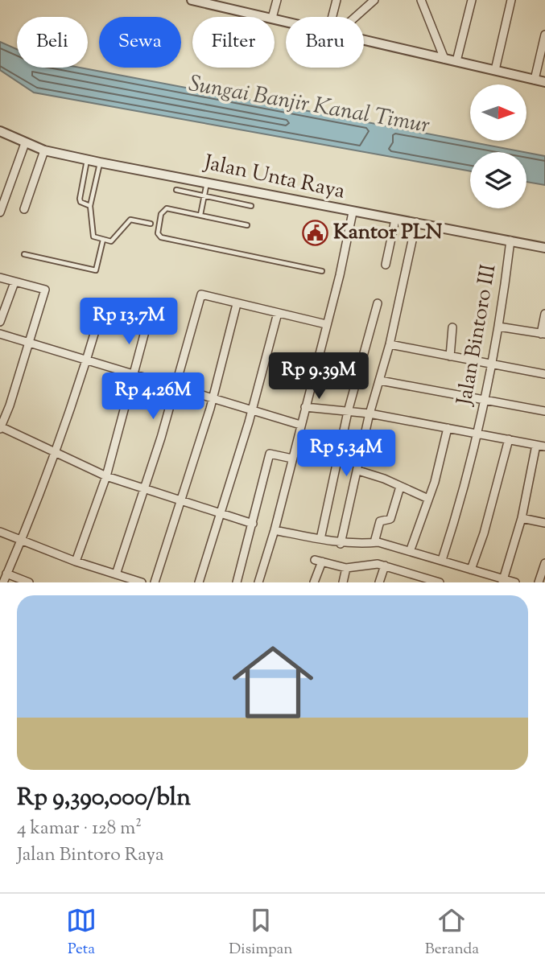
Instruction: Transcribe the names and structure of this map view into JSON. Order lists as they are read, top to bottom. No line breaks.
{"streets":{"street":["Jalan Unta Raya","Jalan Bintoro III"]},"crossings":[["Jalan Unta Raya","Jalan Bintoro III"]],"water":["Sungai Banjir Kanal Timur"],"places":{"public building":["Kantor PLN"]},"north":"right","page":{"chip":["Beli","Sewa","Filter","Baru"],"price":["Rp 13.7M","Rp 9.39M","Rp 4.26M","Rp 5.34M"],"list":[{"name":"Rp 9,390,000/bln","note":"4 kamar · 128 m² · Jalan Bintoro Raya"}],"tabs":["Peta","Disimpan","Beranda"]}}
